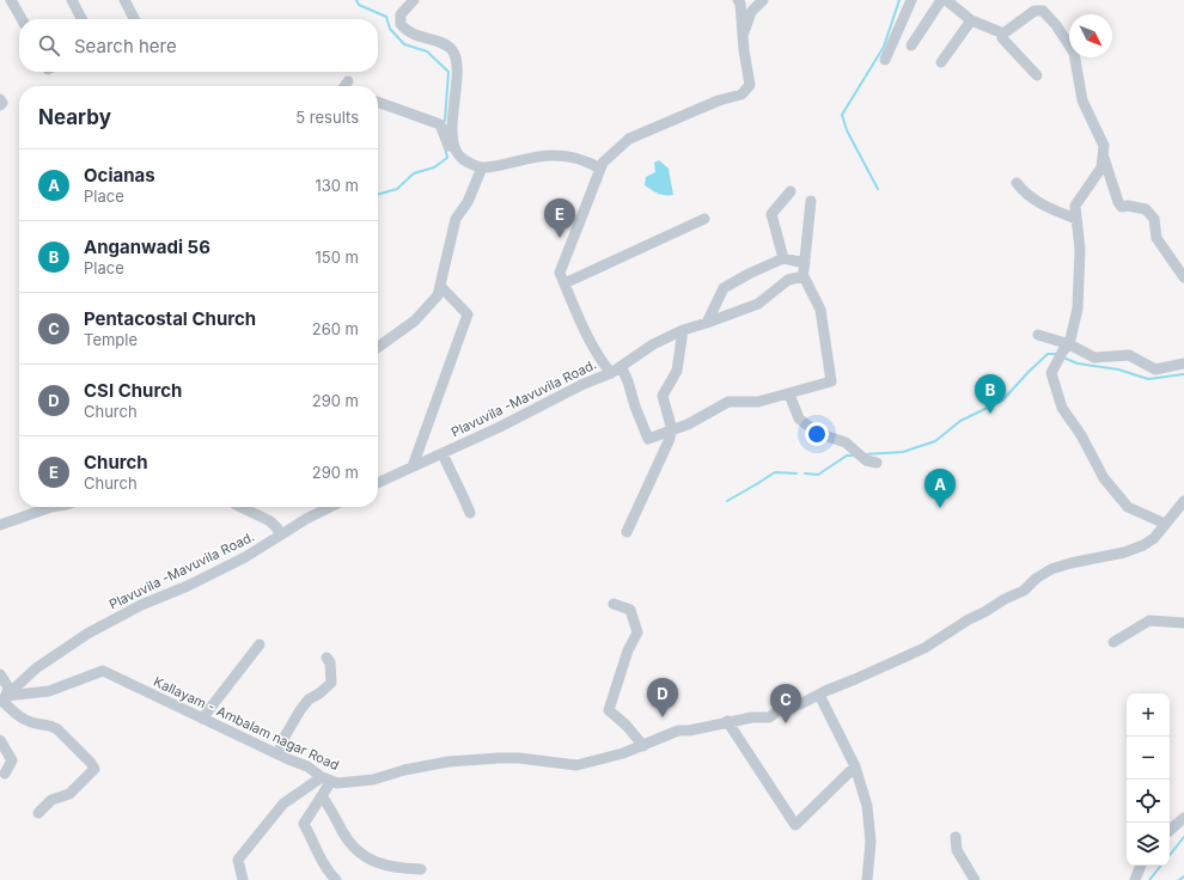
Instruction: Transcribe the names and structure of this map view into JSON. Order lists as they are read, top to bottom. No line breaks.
{"streets":{"street":["Plavuvila -Mavuvila Road.","Kallayam - Ambalam nagar Road"]},"crossings":[["Plavuvila -Mavuvila Road.","Kallayam - Ambalam nagar Road"]],"north":"bottom right","page":{"search":"Search here","heading":["Nearby","5 results"],"list":[{"mark":"A","name":"Ocianas","note":"Place","value":"130 m"},{"mark":"B","name":"Anganwadi 56","note":"Place","value":"150 m"},{"mark":"C","name":"Pentacostal Church","note":"Temple","value":"260 m"},{"mark":"D","name":"CSI Church","note":"Church","value":"290 m"},{"mark":"E","name":"Church","note":"Church","value":"290 m"}],"pins":["E","B","A","D","C"],"map_buttons":["+","−"]}}
